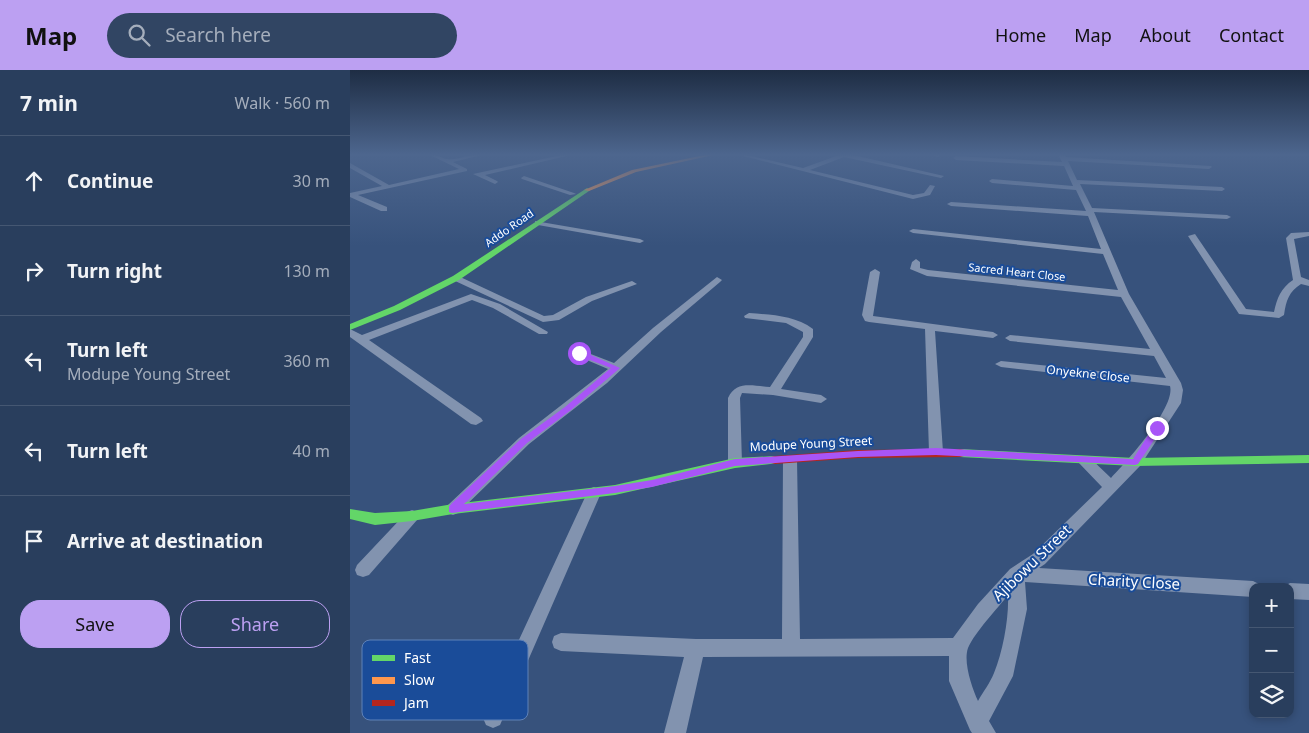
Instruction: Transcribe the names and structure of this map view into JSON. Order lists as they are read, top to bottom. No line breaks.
{"streets":{"main road":["Addo Road","Modupe Young Street"],"street":["Sacred Heart Close","Onyekne Close","Ajibowu Street","Charity Close"]},"crossings":[["Onyekne Close","Ajibowu Street"],["Modupe Young Street","Ajibowu Street"],["Ajibowu Street","Charity Close"]],"legend":["Fast","Slow","Jam"],"page":{"header":"Map","search":"Search here","nav":["Home","Map","About","Contact"],"heading":["7 min","Walk · 560 m"],"list":[["Continue","30 m"],["Turn right","130 m"],["Turn left","Modupe Young Street","360 m"],["Turn left","40 m"],"Arrive at destination"],"map_buttons":["+","−"],"buttons":["Save","Share"]}}
